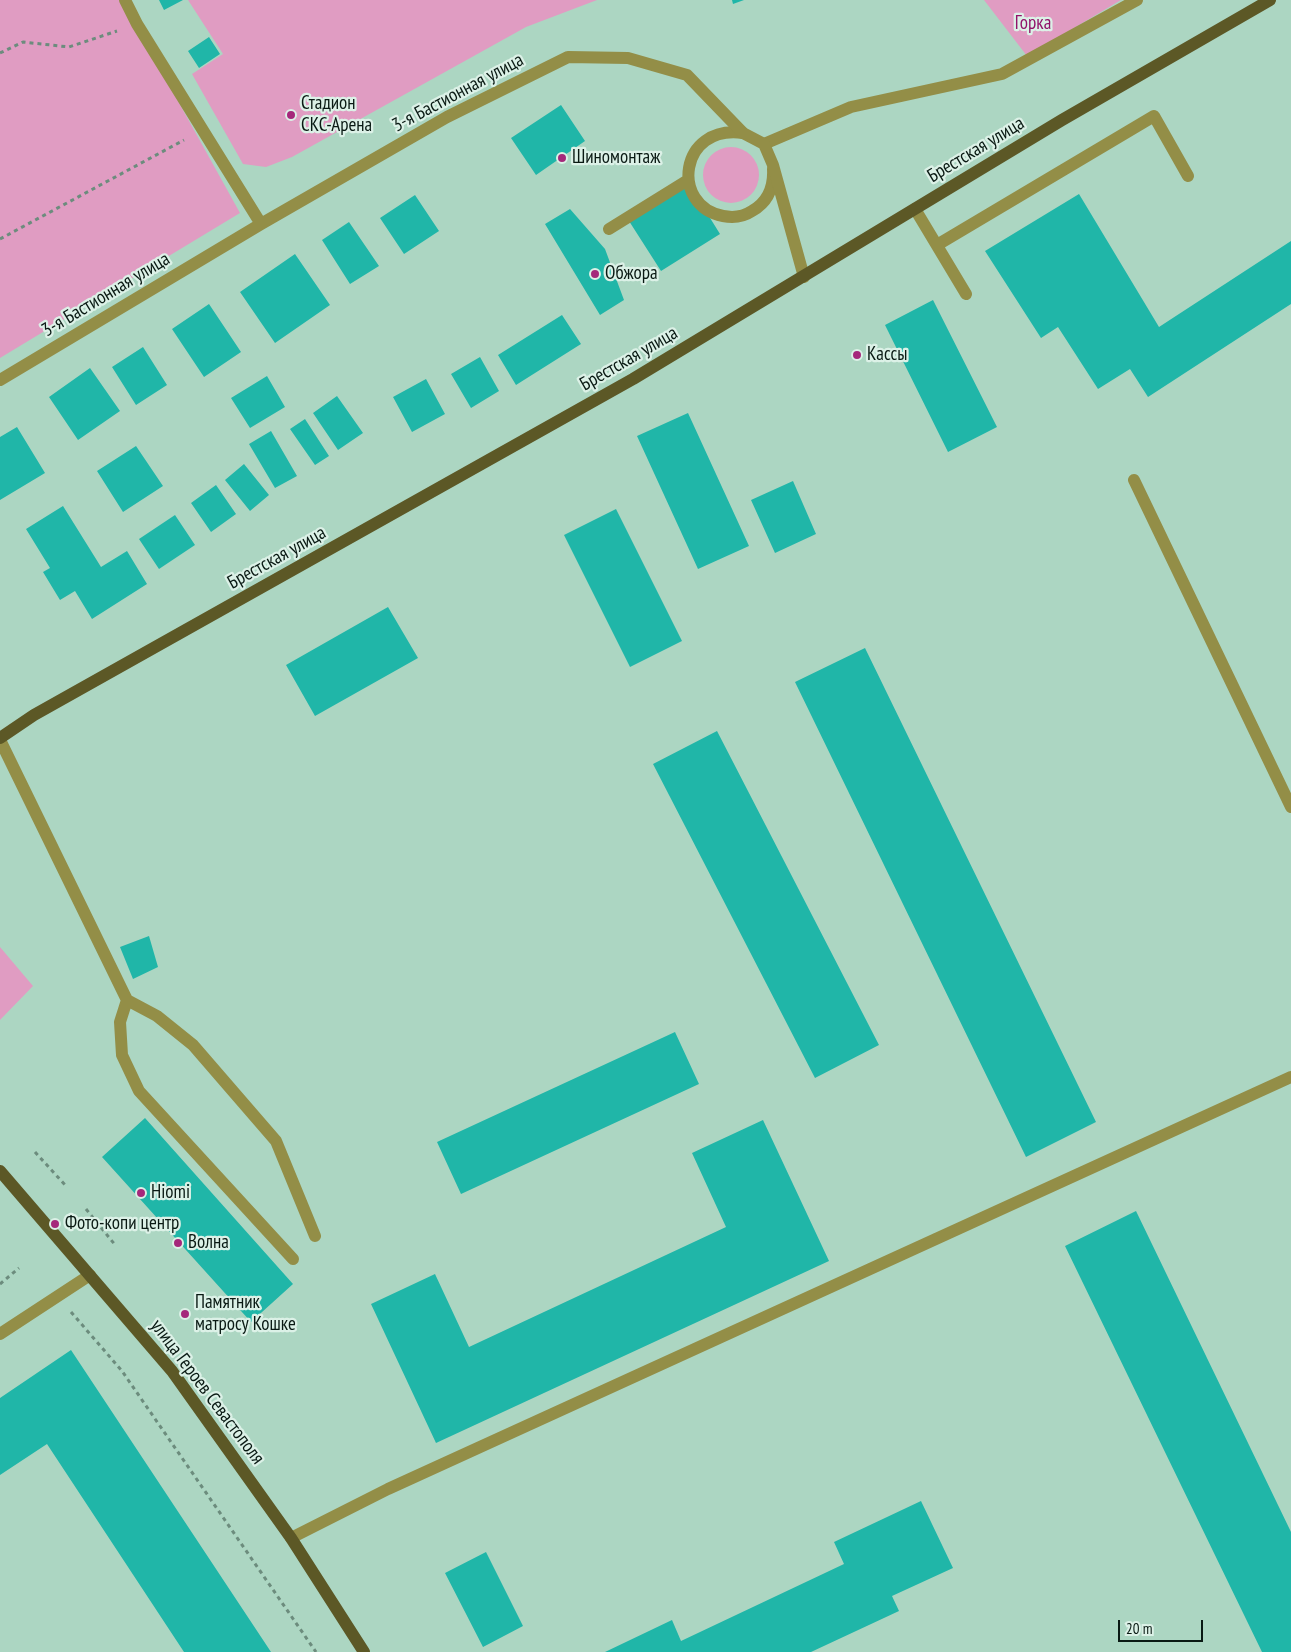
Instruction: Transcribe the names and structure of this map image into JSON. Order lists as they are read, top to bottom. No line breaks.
{"streets":{"main road":["Брестская улица","улица Героев Севастополя"],"street":["3-я Бастионная улица"]},"parks":["Горка"],"places":["Стадион СКС-Арена","Шиномонтаж","Обжора","Кассы","Hiomi","Фото-копи центр","Волна","Памятник матросу Кошке"],"scale_bar":"20 m"}
